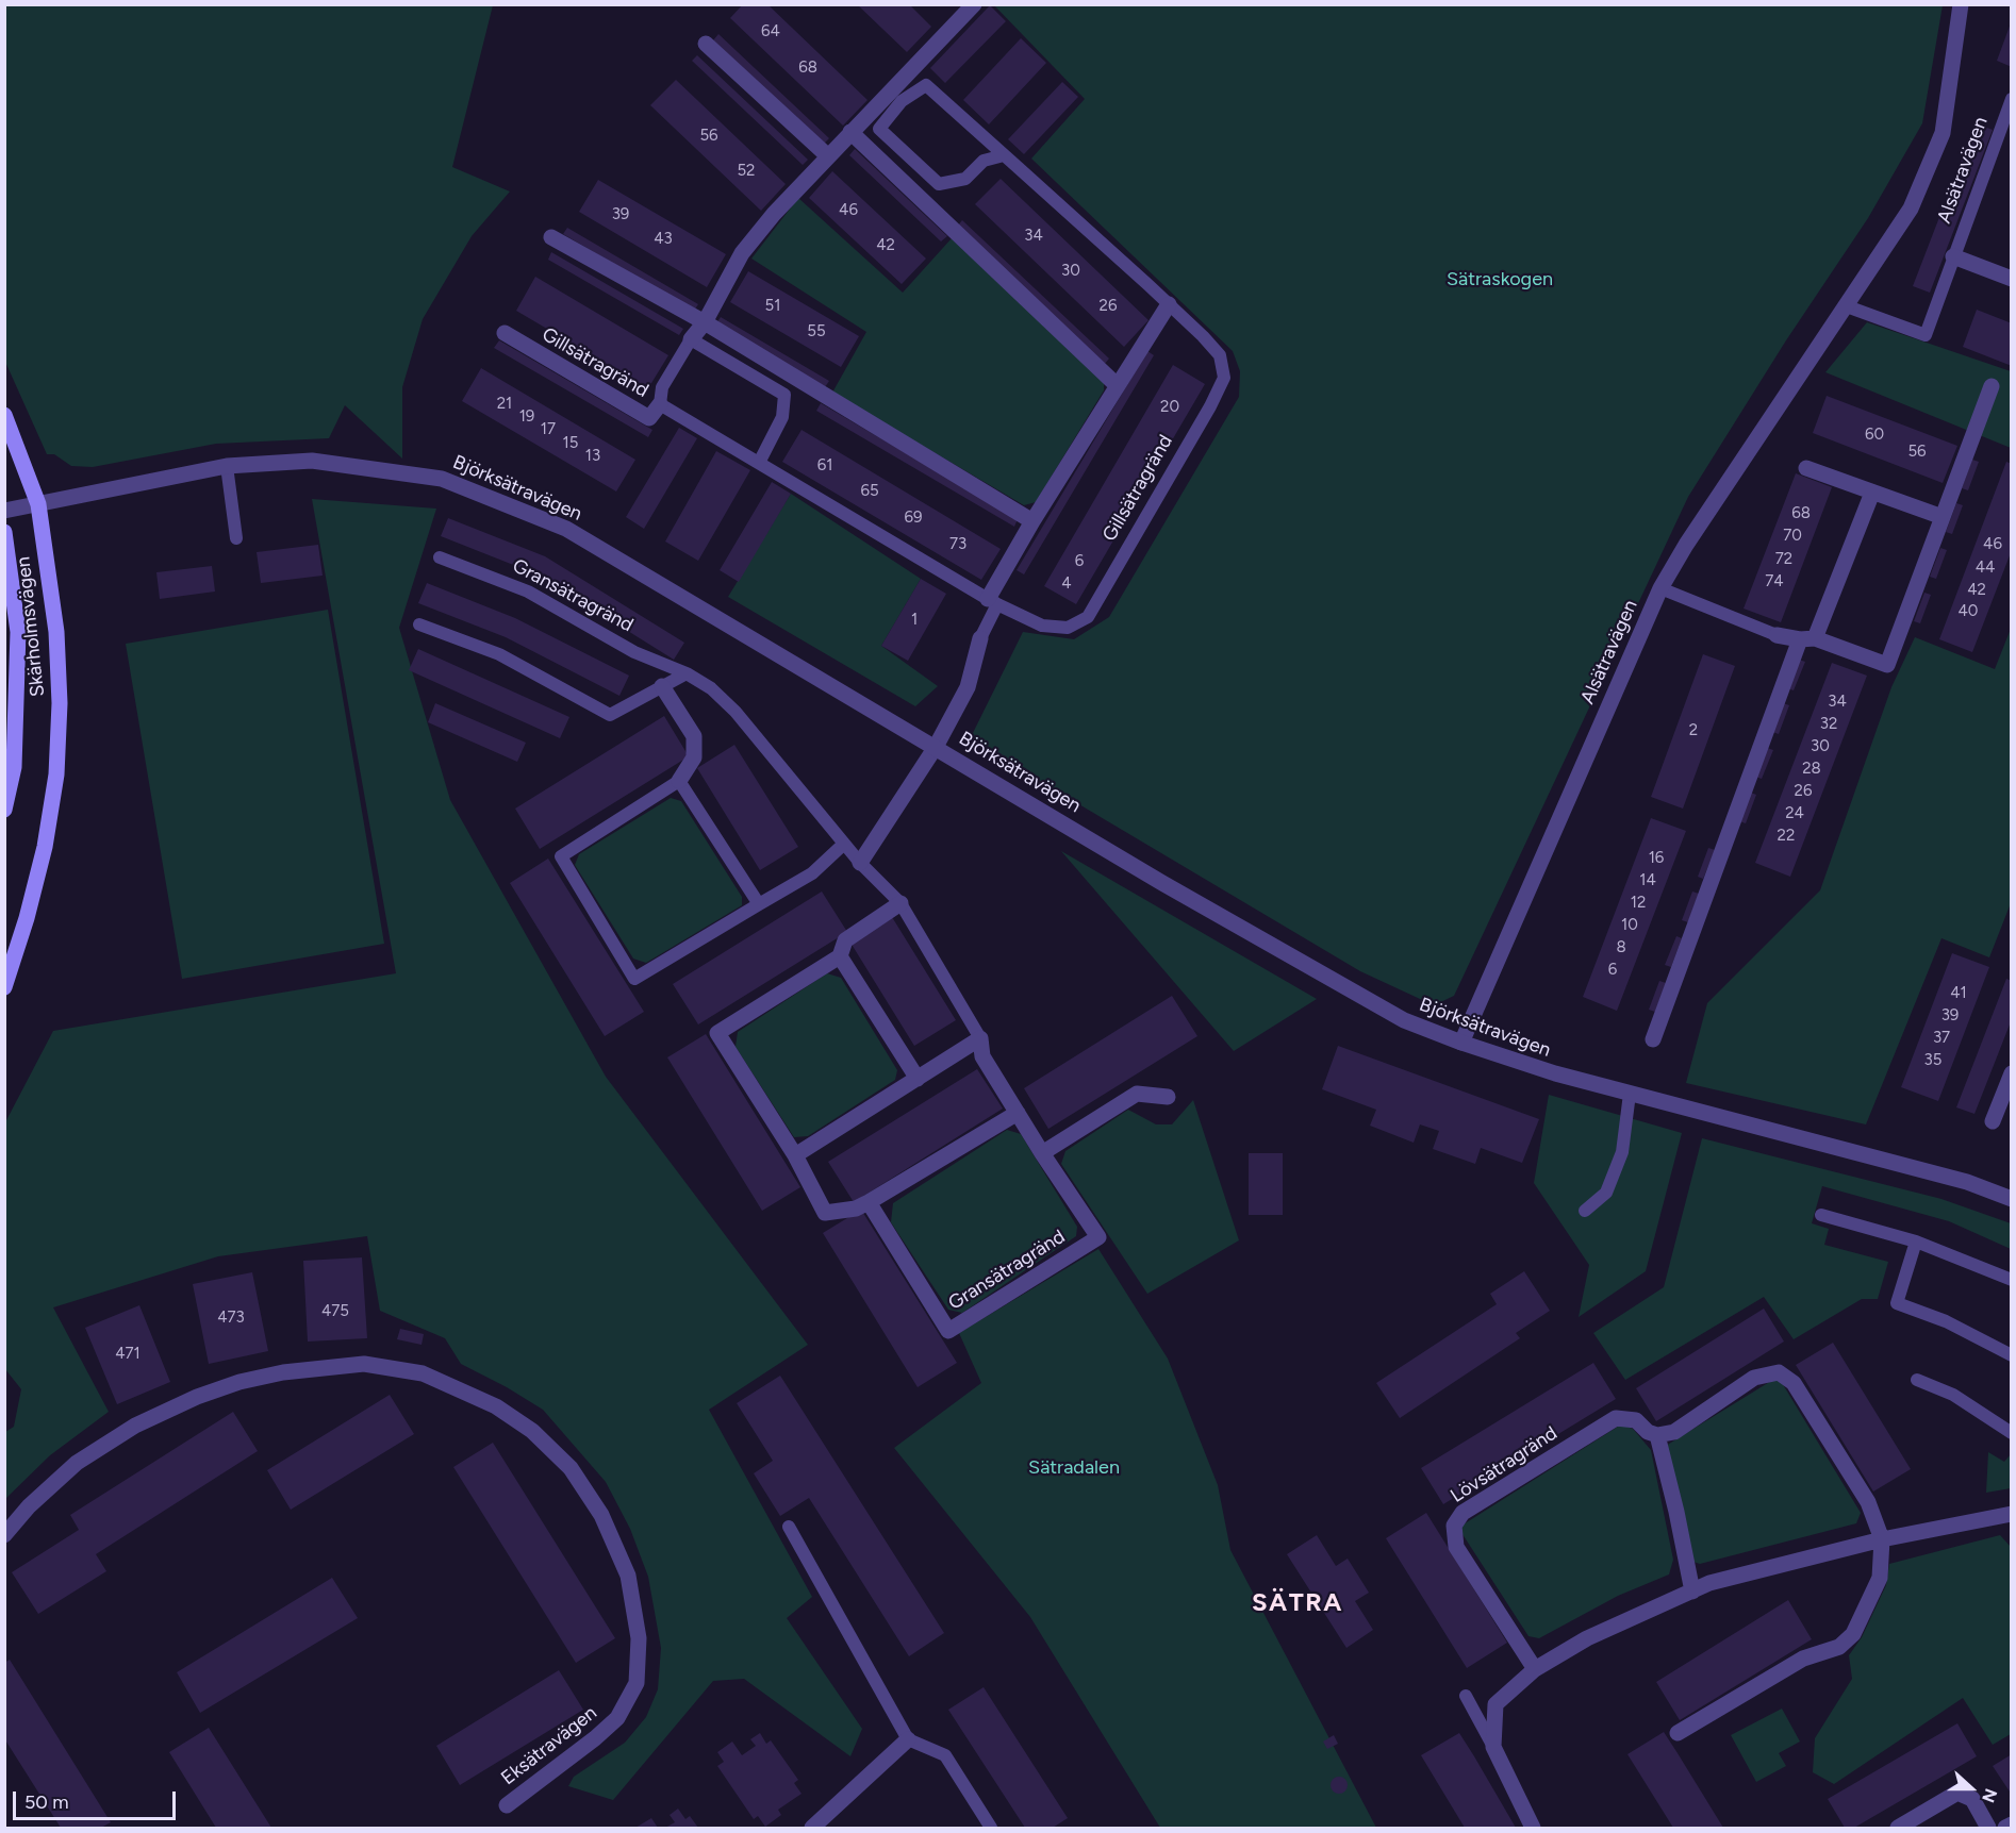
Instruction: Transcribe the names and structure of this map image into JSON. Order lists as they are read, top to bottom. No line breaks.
{"streets":{"main road":["Skärholmsvägen"],"street":["Alsätravägen","Gillsätragränd","Björksätravägen","Gransätragränd","Lövsätragränd","Eksätravägen"]},"crossings":[["Alsätravägen","Björksätravägen"],["Björksätravägen","Skärholmsvägen"]],"districts":["SÄTRA"],"parks":["Sätraskogen","Sätradalen"],"house_numbers":["64","68","56","52","46","39","34","43","42","30","51","26","55","21","20","19","17","60","15","56","13","61","65","68","69","70","73","46","72","6","44","74","4","42","40","1","34","32","2","30","28","26","24","22","16","14","12","10","8","6","41","39","37","35","475","473","471"],"scale_bar":"50 m","north":"right"}
